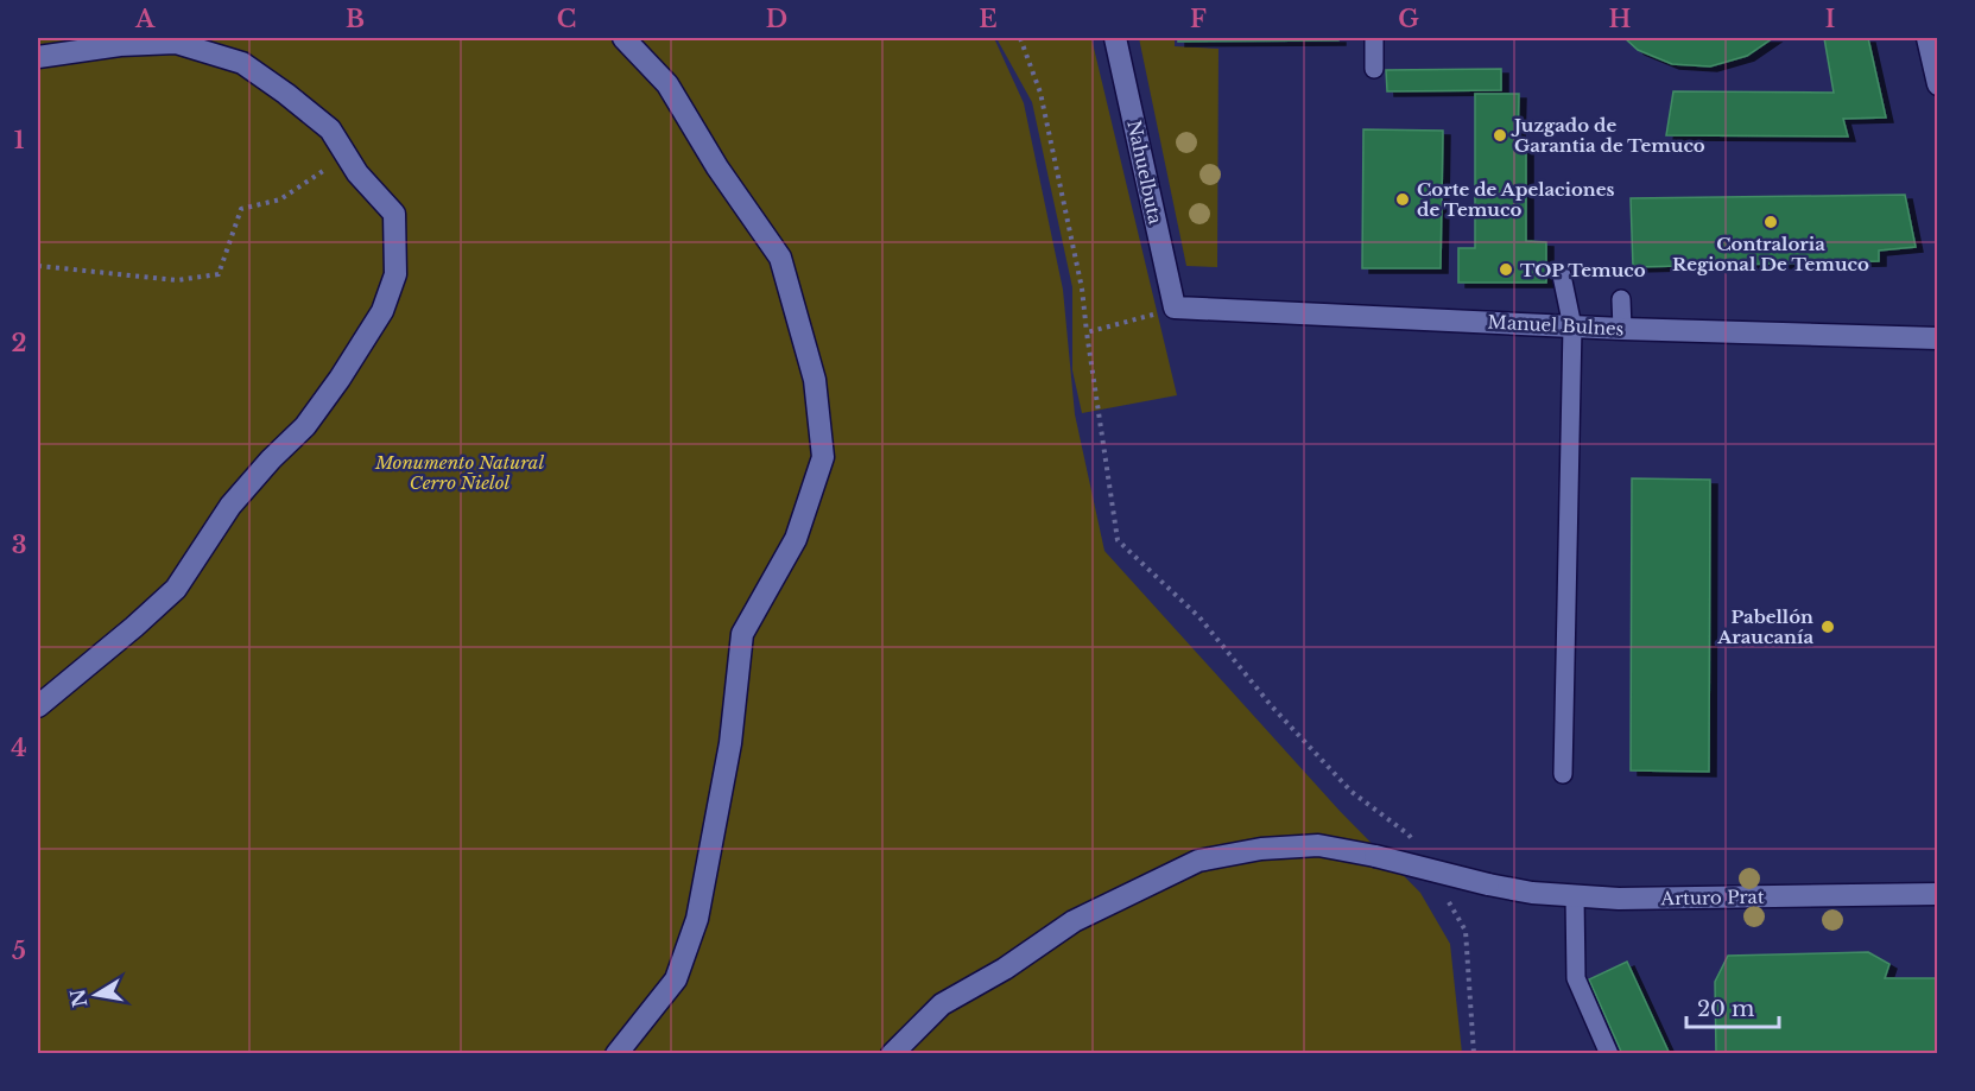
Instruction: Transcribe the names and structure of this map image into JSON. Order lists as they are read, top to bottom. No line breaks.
{"streets":{"street":["Nahuelbuta","Manuel Bulnes","Arturo Prat"]},"crossings":[["Nahuelbuta","Manuel Bulnes"]],"parks":["Monumento Natural Cerro Ñielol"],"places":["Juzgado de Garantia de Temuco","Corte de Apelaciones de Temuco","Contraloria Regional De Temuco","TOP Temuco","Pabellón Araucanía"],"scale_bar":"20 m","north":"left","grid":{"columns":["A","B","C","D","E","F","G","H","I"],"rows":["1","2","3","4","5"]}}
